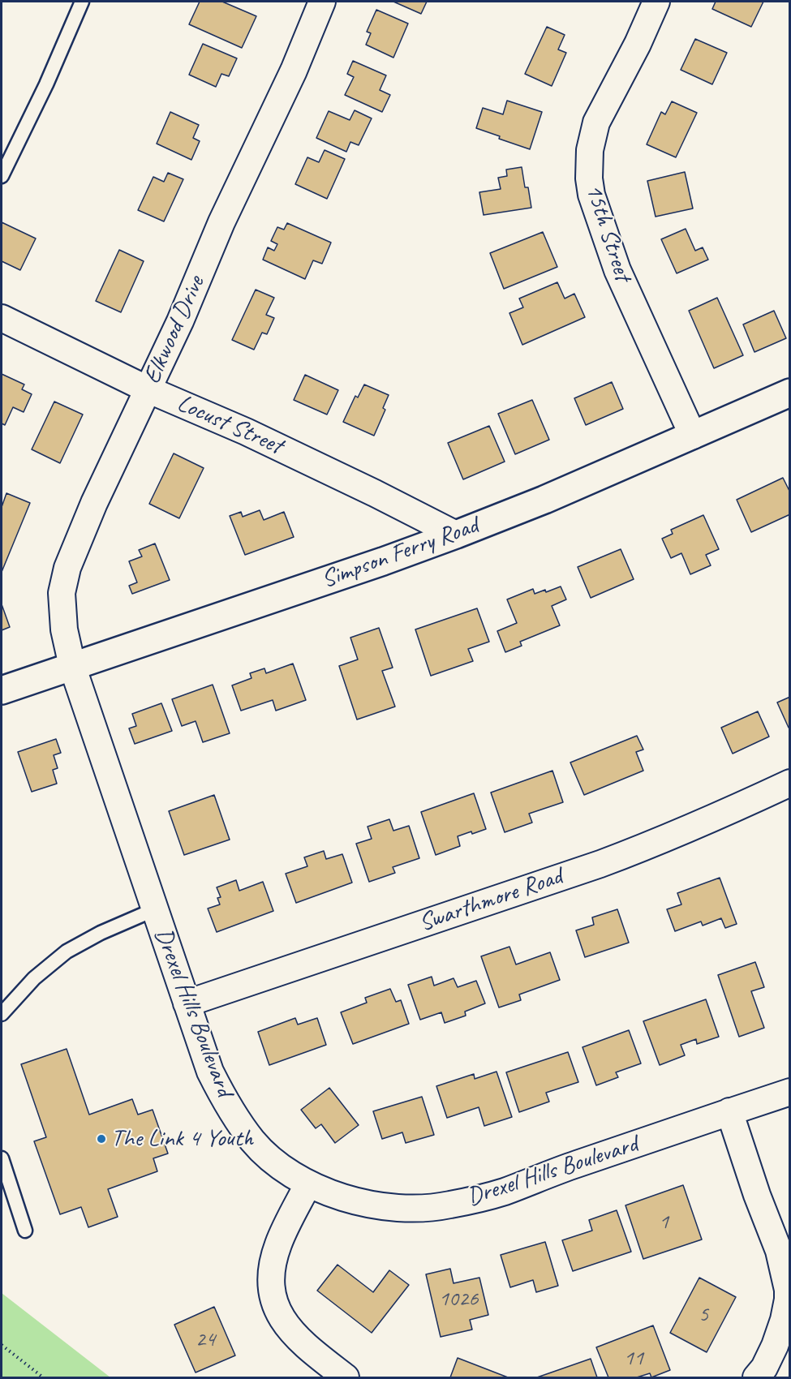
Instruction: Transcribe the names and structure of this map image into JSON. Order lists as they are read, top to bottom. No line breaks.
{"streets":{"main road":["Simpson Ferry Road"],"street":["15th Street","Elkwood Drive","Locust Street","Swarthmore Road","Drexel Hills Boulevard"]},"crossings":[["15th Street","Simpson Ferry Road"],["Elkwood Drive","Locust Street"],["Elkwood Drive","Simpson Ferry Road"],["Elkwood Drive","Drexel Hills Boulevard"],["Locust Street","Simpson Ferry Road"],["Simpson Ferry Road","Drexel Hills Boulevard"],["Swarthmore Road","Drexel Hills Boulevard"]],"places":["The Link 4 Youth"],"house_numbers":["1","1026","5","24","11"]}
